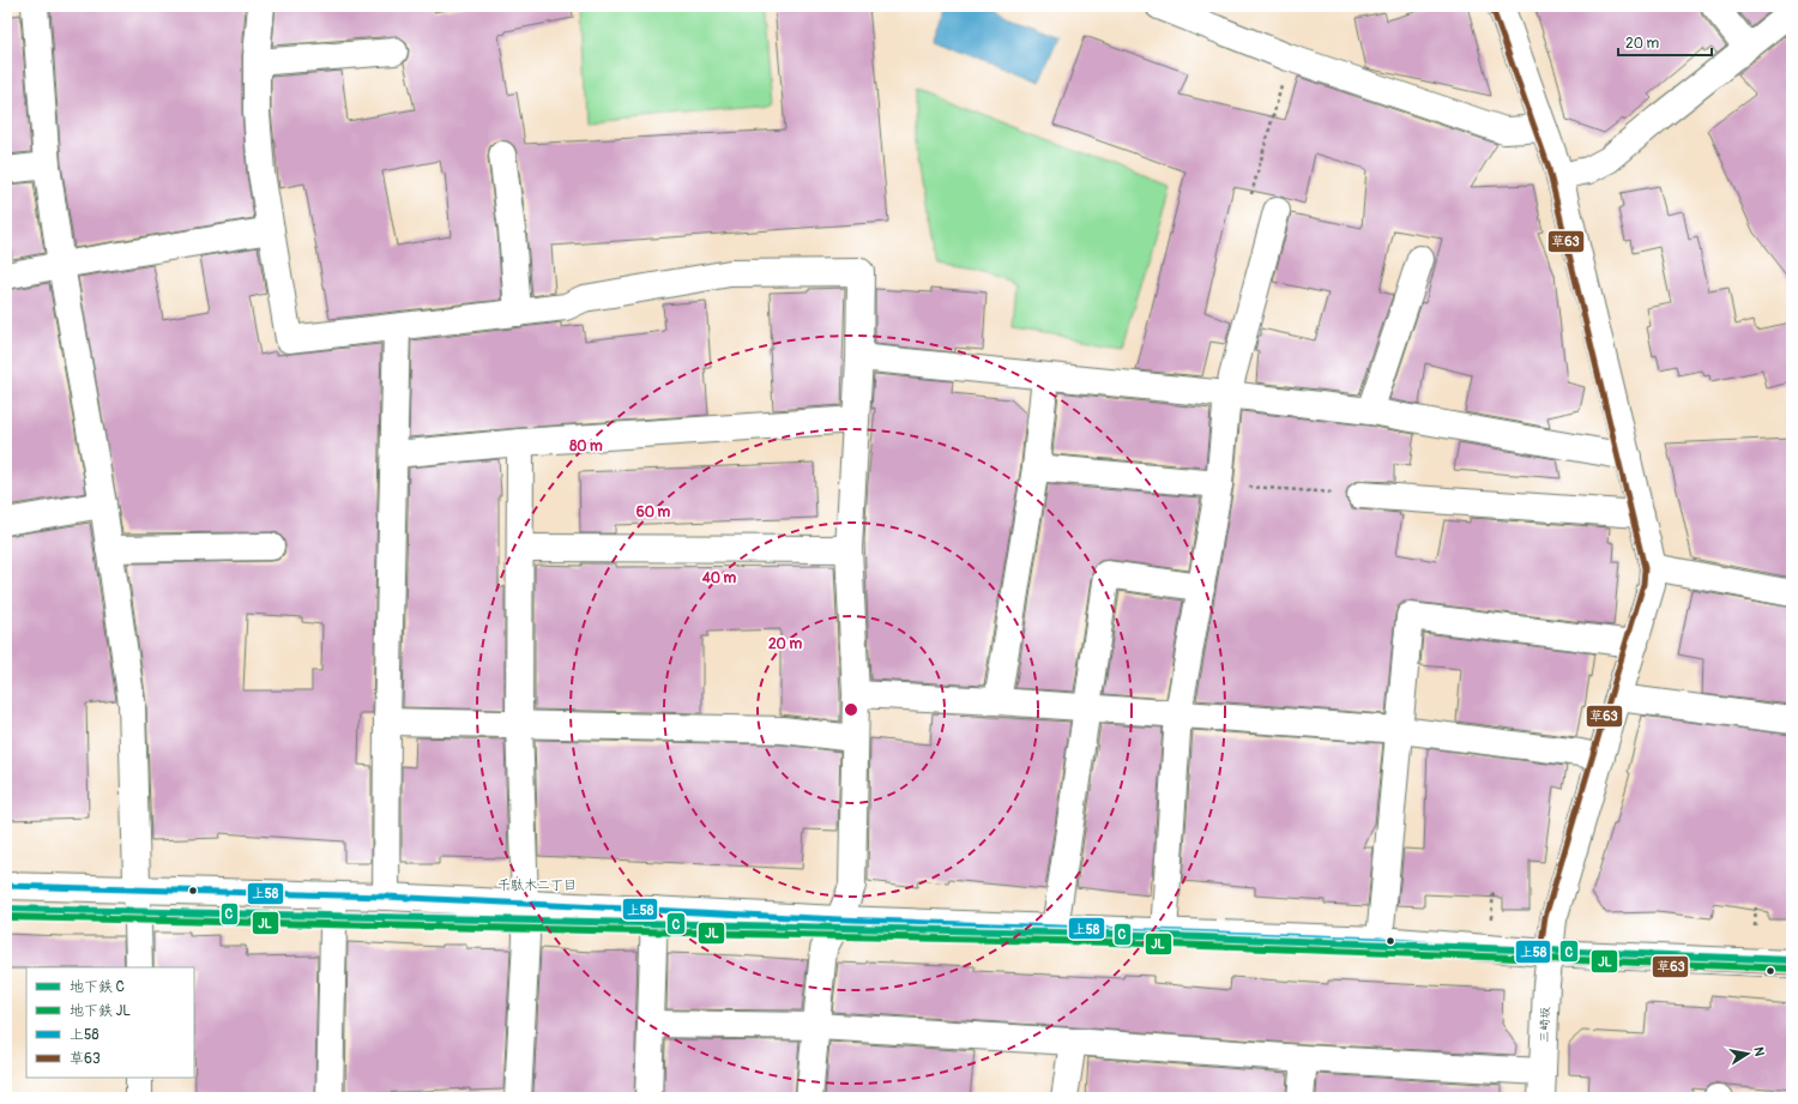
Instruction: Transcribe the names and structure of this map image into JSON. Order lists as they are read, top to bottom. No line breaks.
{"streets":{"street":["三崎坂"]},"districts":["千駄木二丁目"],"lines":["transit line 草63","transit line 上58","metro line C","metro line JL"],"legend":["地下鉄 C","地下鉄 JL","上58","草63"],"scale_bar":"20 m","north":"right","rings":["80 m","60 m","40 m","20 m"]}
